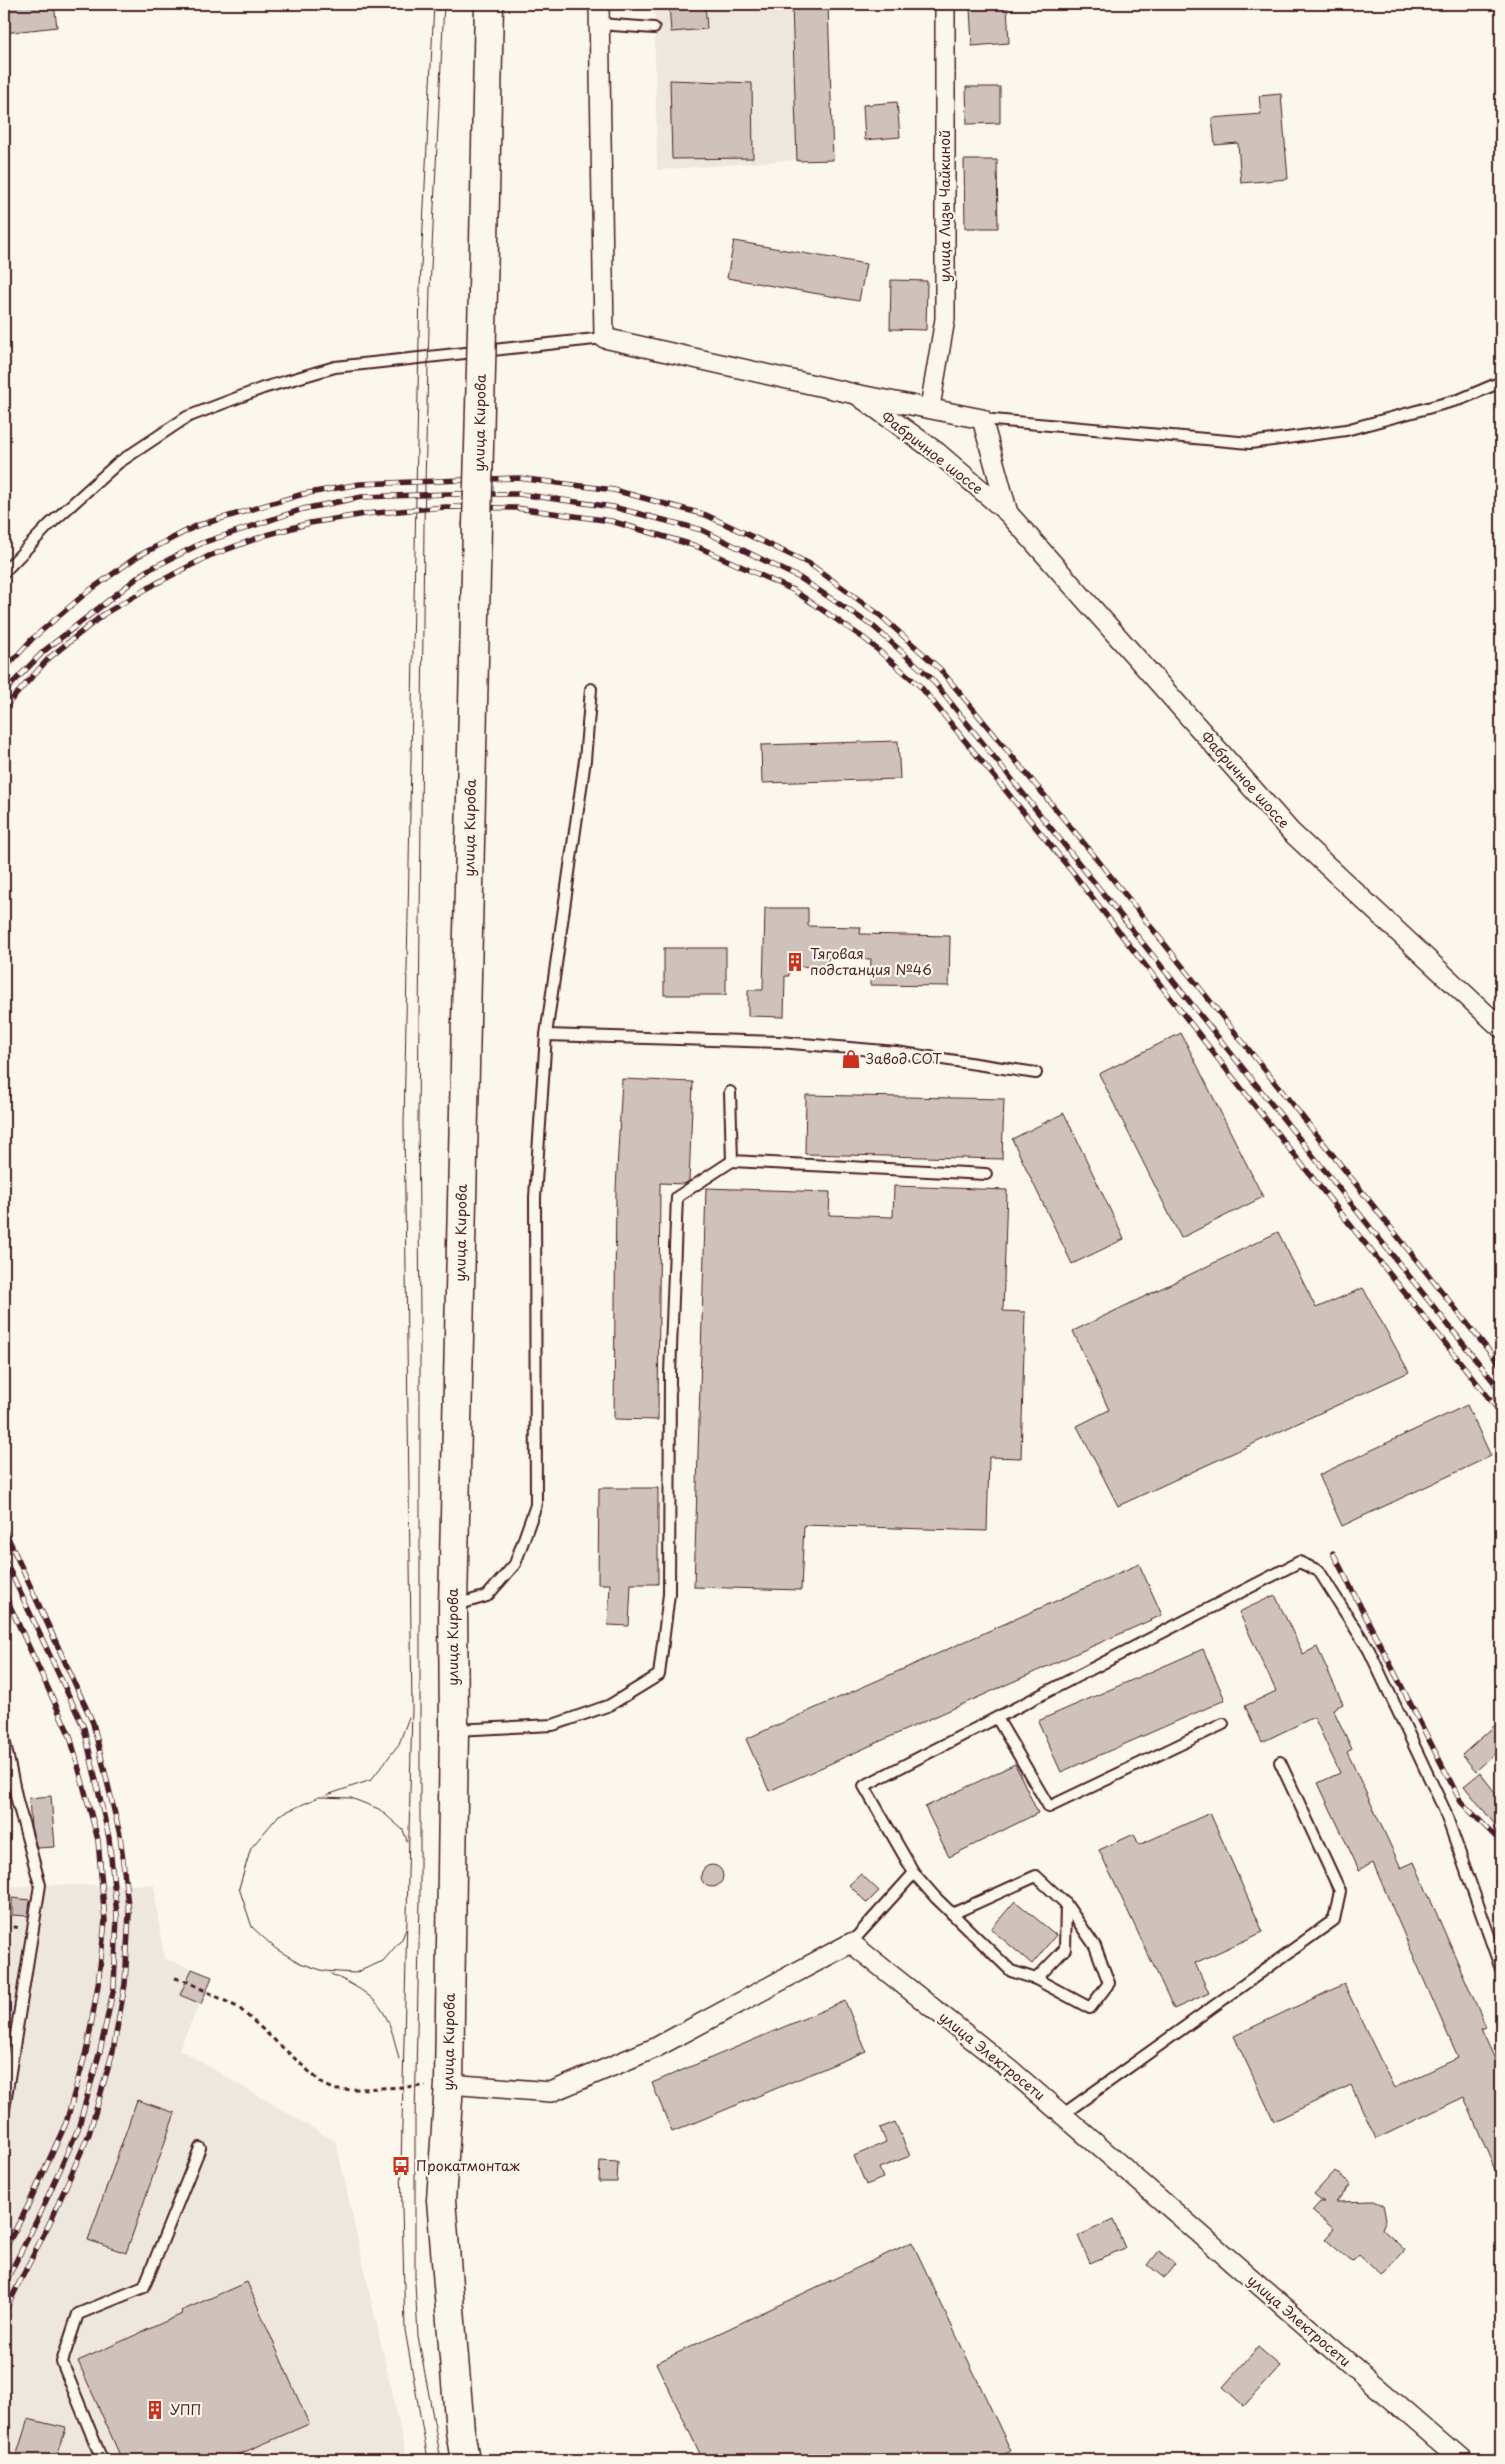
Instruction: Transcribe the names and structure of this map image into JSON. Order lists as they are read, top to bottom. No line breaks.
{"streets":{"main road":["улица Кирова"],"street":["улица Лизы Чайкиной","Фабричное шоссе","улица Электросети"]},"places":{"building":["Тяговая подстанция №46","УПП"],"shop":["Завод СОТ"],"bus stop":["Прокатмонтаж"]}}
